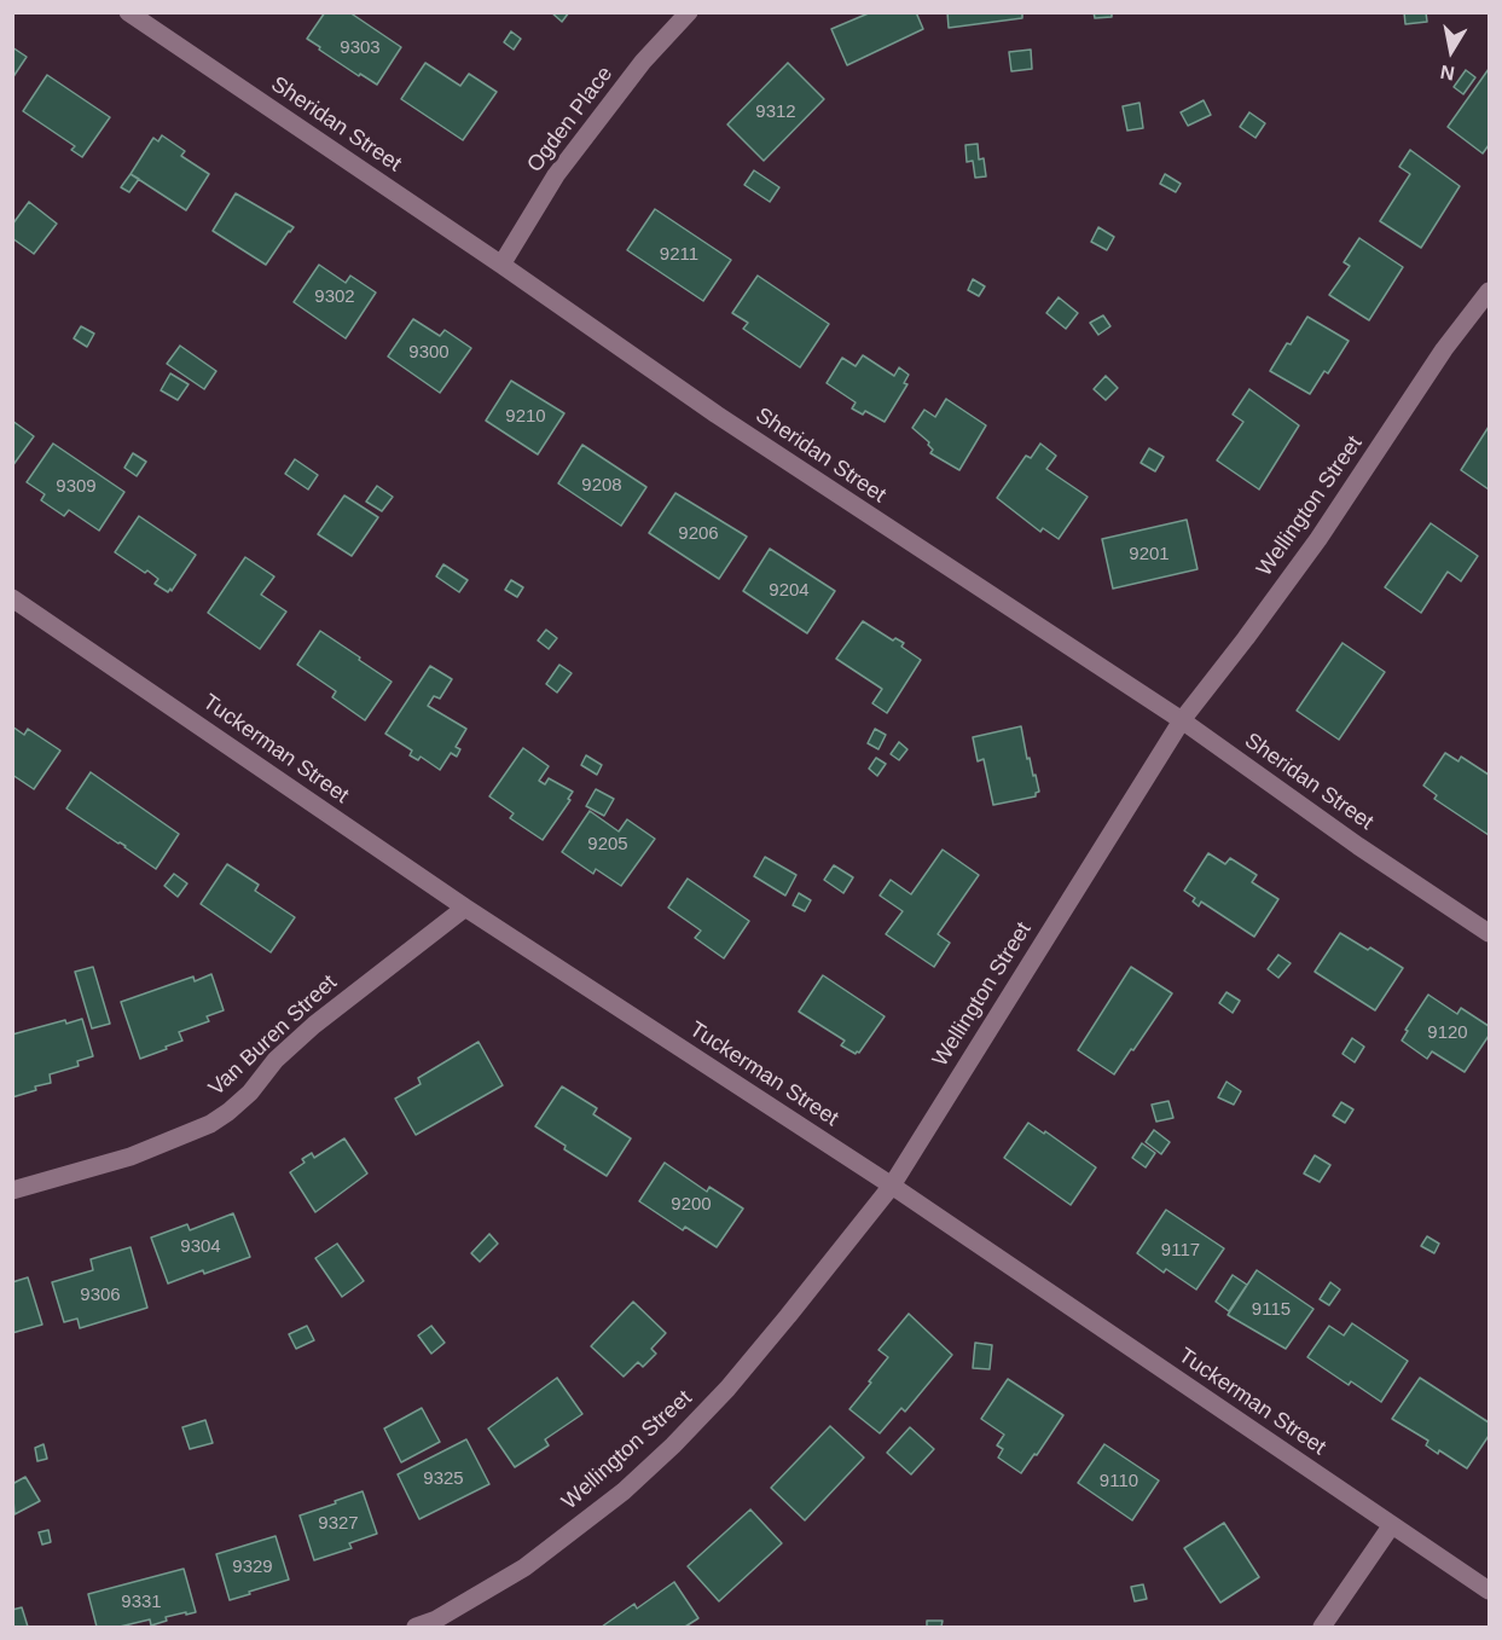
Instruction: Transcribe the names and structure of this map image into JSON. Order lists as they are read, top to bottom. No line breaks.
{"streets":{"street":["Ogden Place","Sheridan Street","Wellington Street","Tuckerman Street","Van Buren Street"]},"crossings":[["Ogden Place","Sheridan Street"],["Sheridan Street","Wellington Street"],["Wellington Street","Tuckerman Street"],["Tuckerman Street","Van Buren Street"]],"house_numbers":["9303","9312","9211","9302","9300","9210","9208","9309","9206","9201","9204","9205","9120","9200","9304","9117","9306","9115","9325","9110","9327","9329","9331"],"north":"bottom"}
